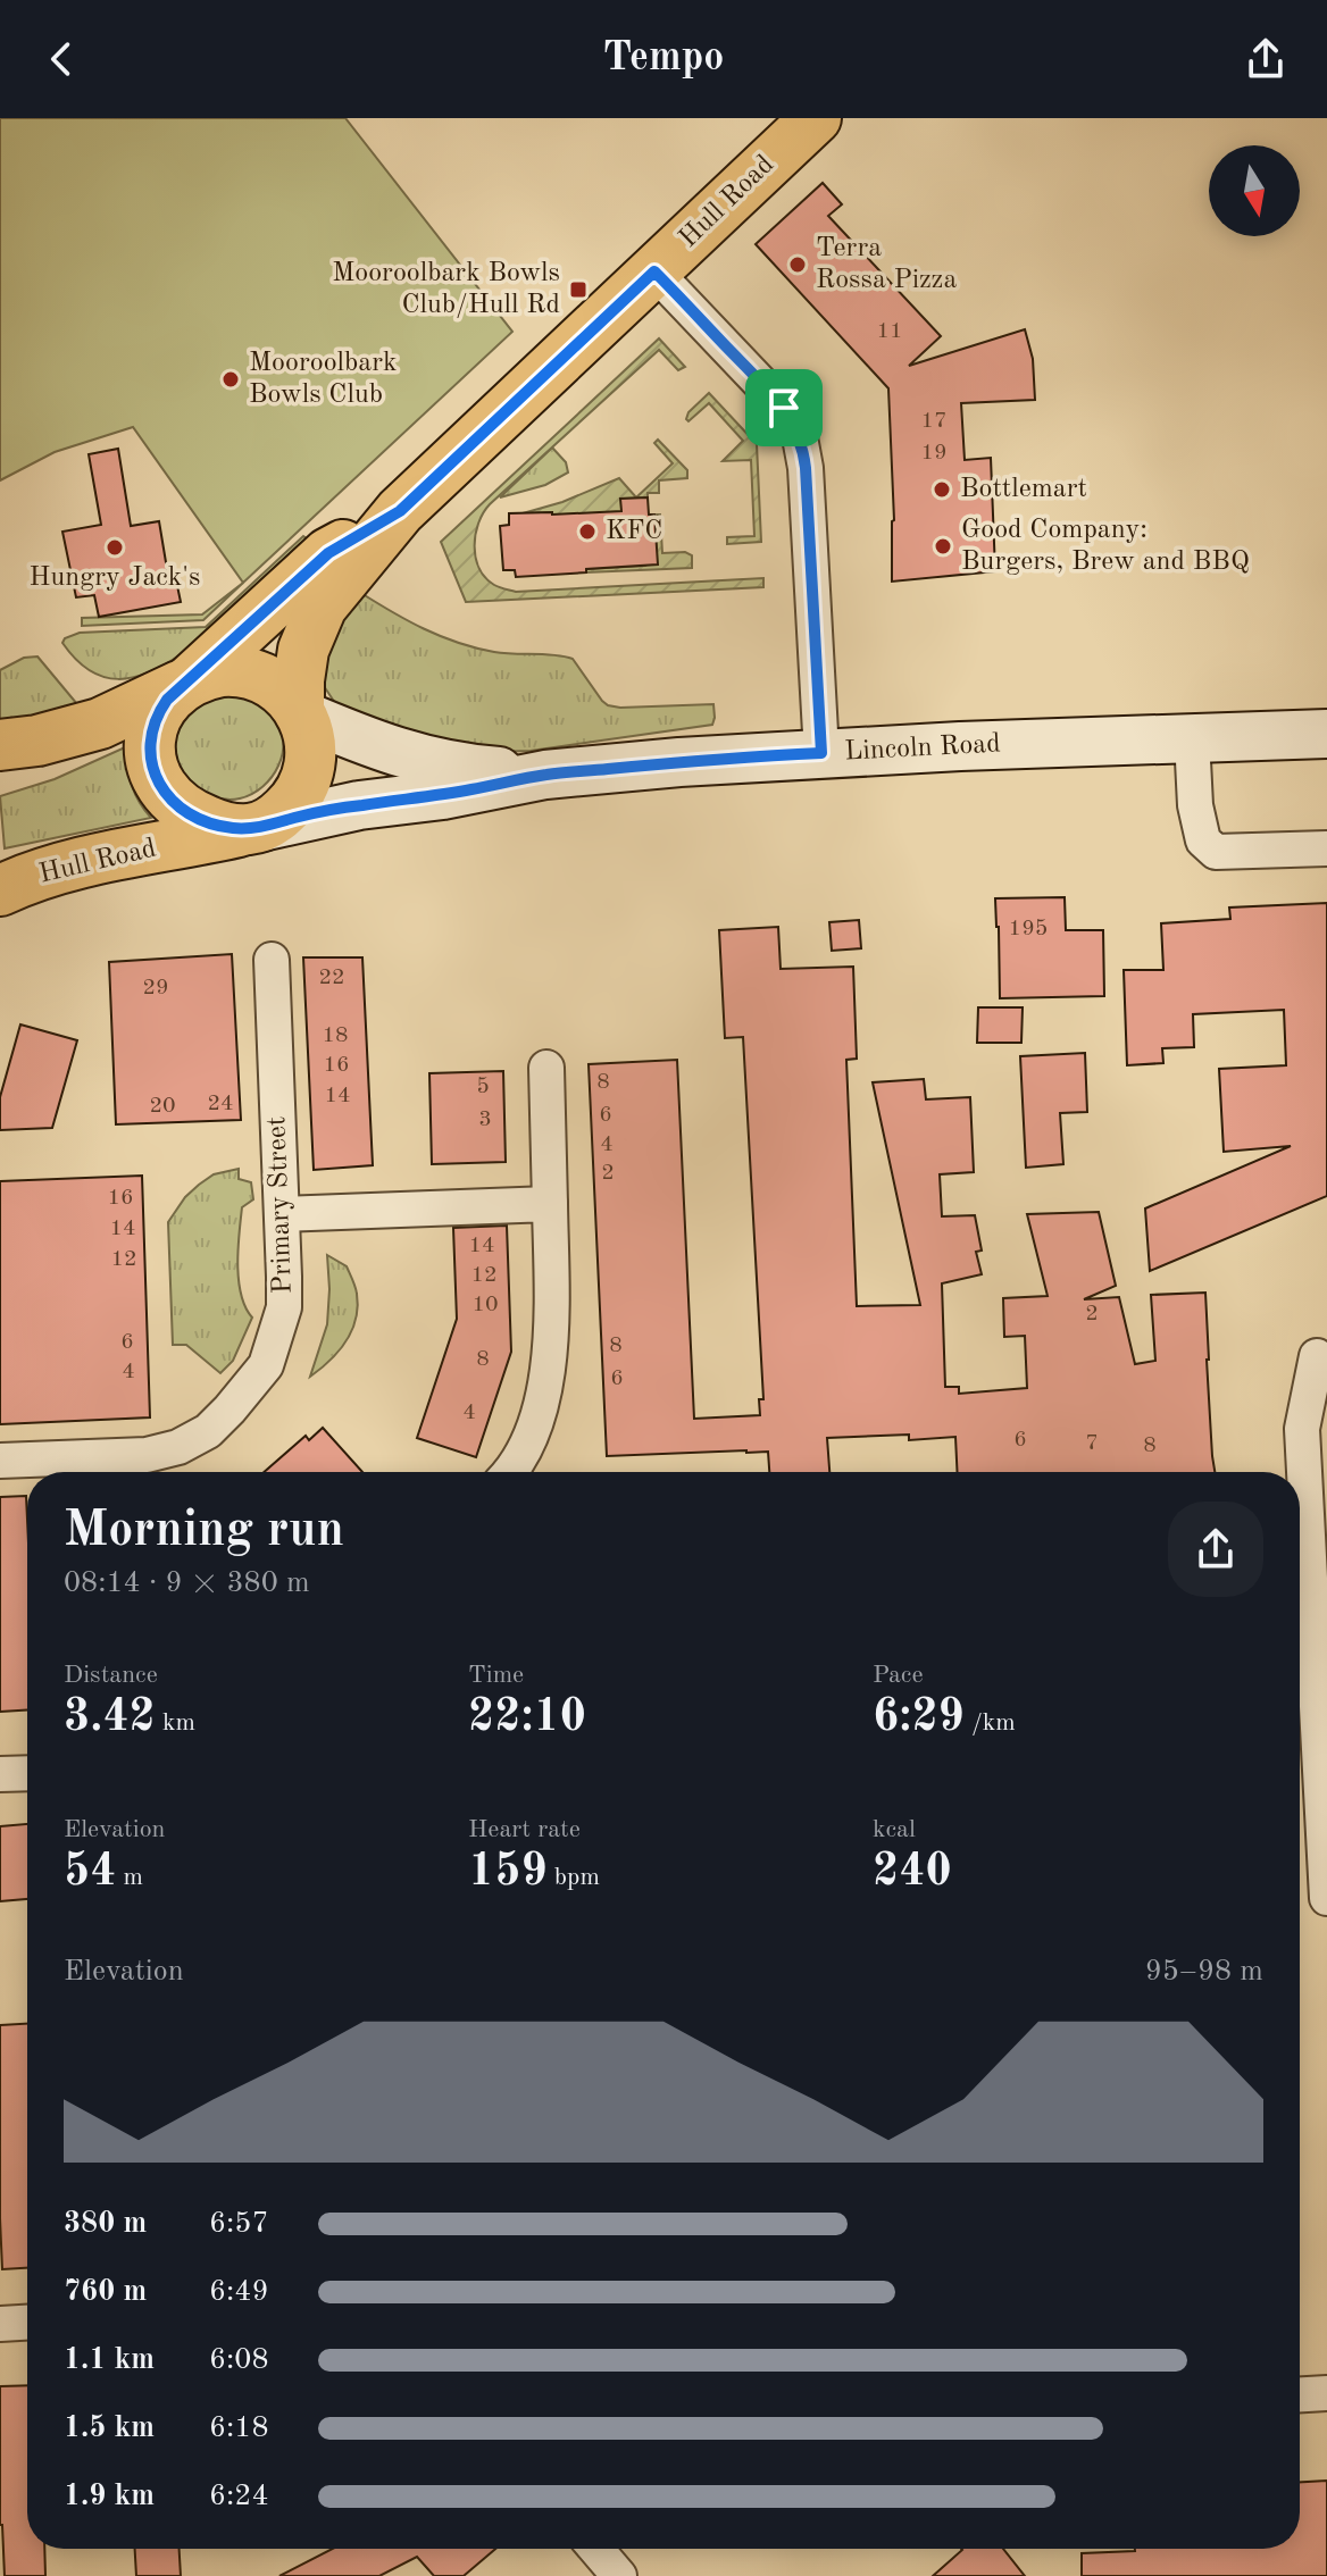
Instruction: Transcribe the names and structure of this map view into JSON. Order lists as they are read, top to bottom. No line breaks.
{"streets":{"main road":["Hull Road","Lincoln Road"],"street":["Primary Street"]},"crossings":[["Hull Road","Lincoln Road"]],"places":{"other":["Terra Rossa Pizza","Mooroolbark Bowls Club","Bottlemart","KFC","Good Company: Burgers, Brew and BBQ","Hungry Jack's"],"transit":["Mooroolbark Bowls Club/Hull Rd"]},"house_numbers":["11","17","19","195","22","29","18","16","8","5","14","24","20","6","3","4","2","16","14","14","12","12","10","2","6","8","8","4","6","4","6","7","8"],"north":"bottom","page":{"header":"Tempo","heading":["Morning run","08:14 · 9 × 380 m"],"stats":[["Distance","3.42 km"],["Time","22:10"],["Pace","6:29 /km"],["Elevation","54 m"],["Heart rate","159 bpm"],["kcal","240"]],"chart":["Elevation","95–98 m"],"list":[{"name":"380 m","note":"6:57"},{"name":"760 m","note":"6:49"},{"name":"1.1 km","note":"6:08"},{"name":"1.5 km","note":"6:18"},{"name":"1.9 km","note":"6:24"}]}}
